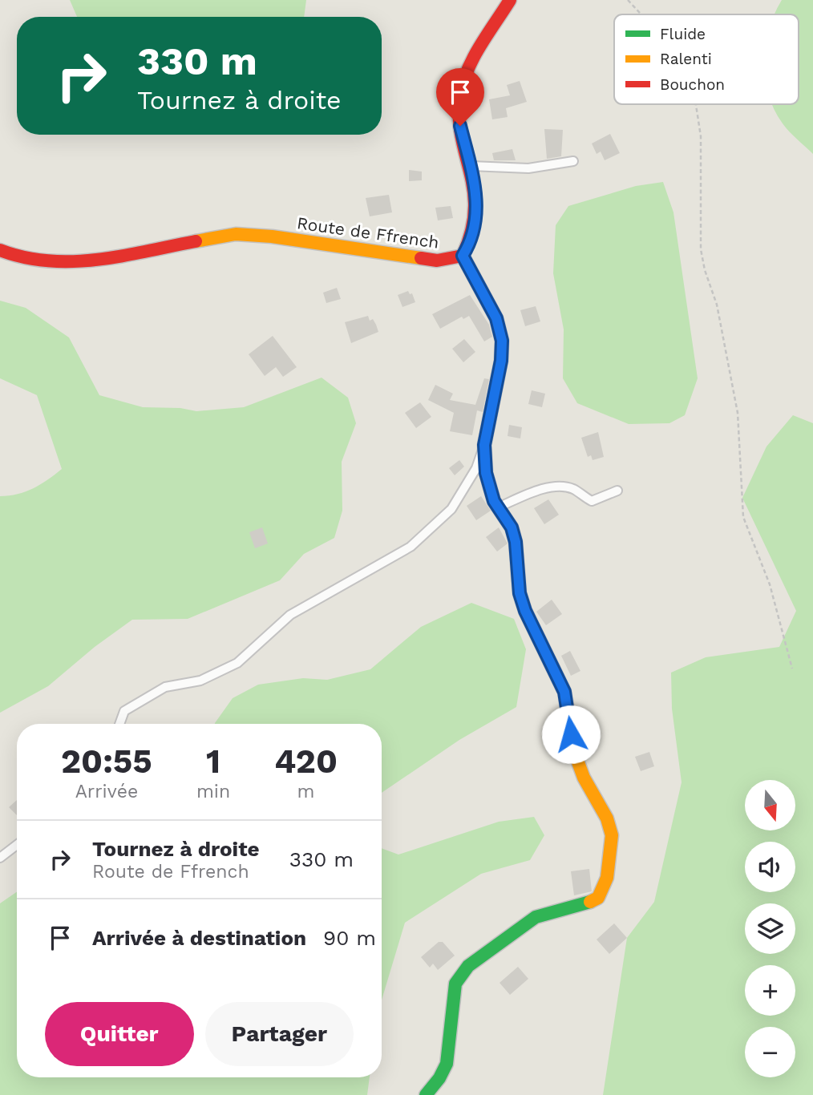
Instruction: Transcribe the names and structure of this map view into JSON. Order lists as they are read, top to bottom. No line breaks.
{"streets":{"street":["Route de Ffrench"]},"legend":["Fluide","Ralenti","Bouchon"],"north":"bottom","page":{"turn":["330 m","Tournez à droite"],"eta":["20:55","Arrivée","1","min","420","m"],"map_buttons":["+","−"],"list":[{"name":"Tournez à droite","note":"Route de Ffrench","value":"330 m"},{"name":"Arrivée à destination","value":"90 m"}],"buttons":["Quitter","Partager"]}}
